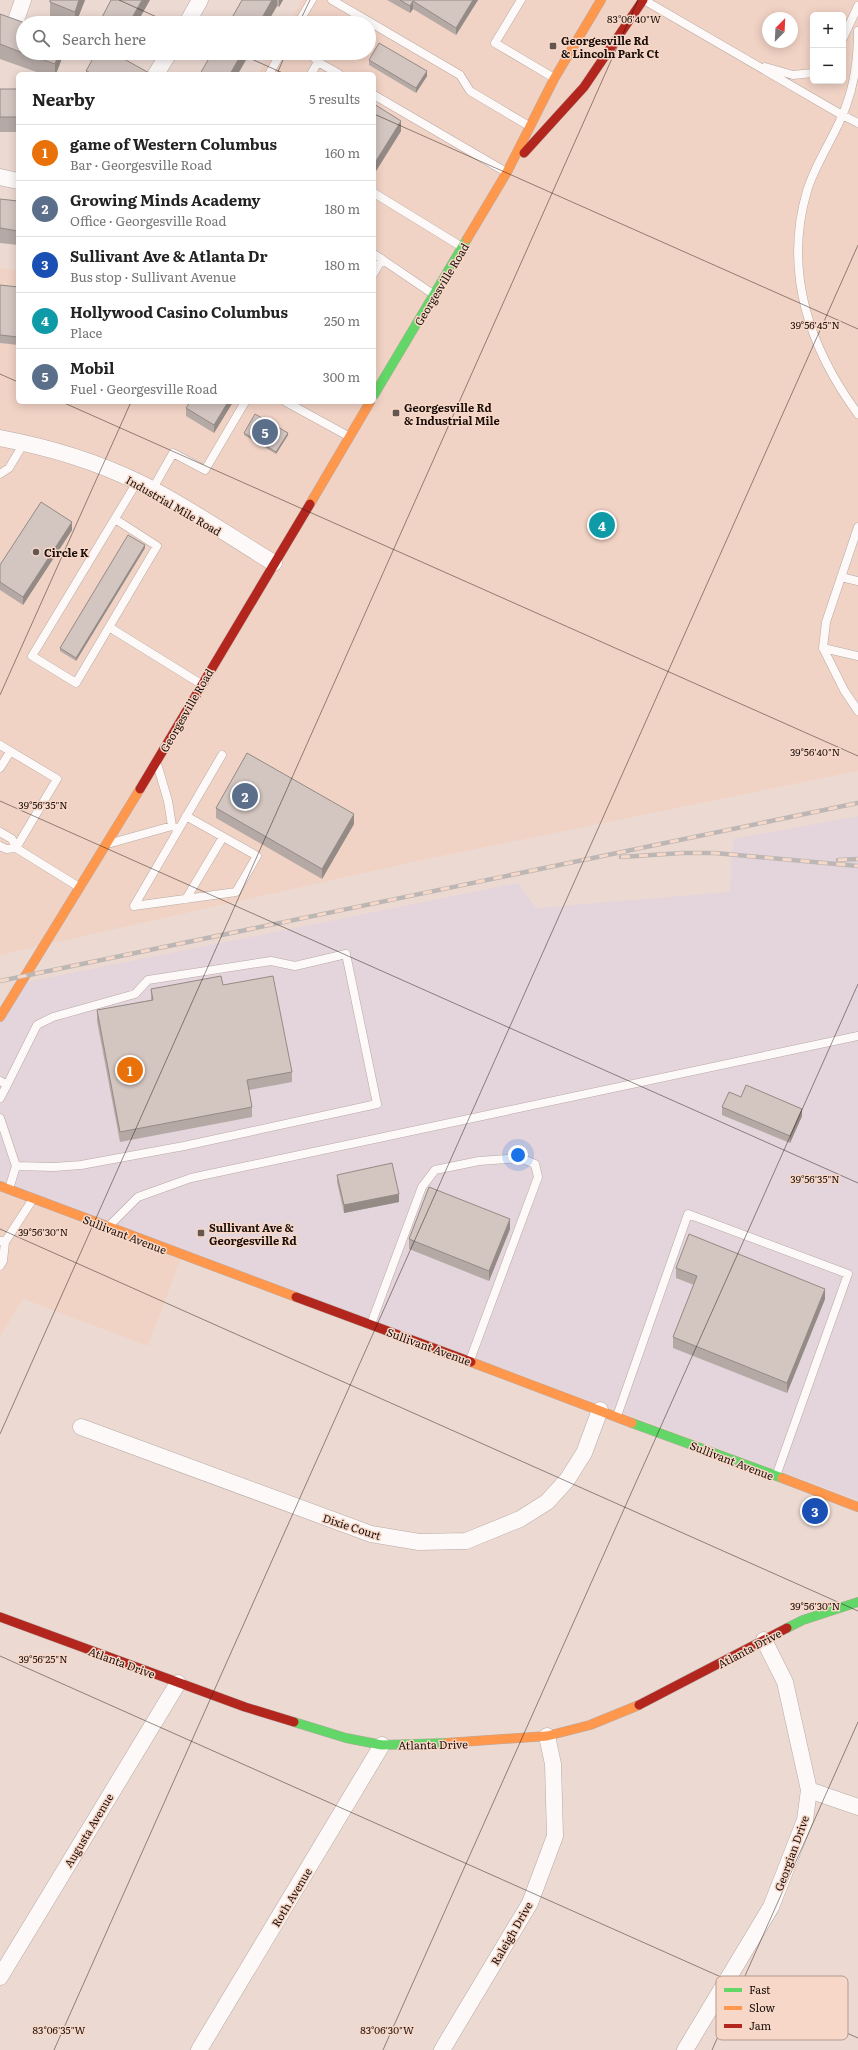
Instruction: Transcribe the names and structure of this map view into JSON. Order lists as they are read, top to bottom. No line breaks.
{"streets":{"main road":["Georgesville Road","Sullivant Avenue","Atlanta Drive"],"street":["Industrial Mile Road","Dixie Court","Augusta Avenue","Georgian Drive","Roth Avenue","Raleigh Drive"]},"crossings":[["Georgesville Road","Industrial Mile Road"],["Sullivant Avenue","Dixie Court"],["Atlanta Drive","Augusta Avenue"],["Atlanta Drive","Georgian Drive"],["Atlanta Drive","Roth Avenue"],["Atlanta Drive","Raleigh Drive"]],"places":{"transit":["Georgesville Rd & Lincoln Park Ct","Georgesville Rd & Industrial Mile","Sullivant Ave & Georgesville Rd"],"other":["Circle K"]},"legend":["Fast","Slow","Jam"],"north":"top right","page":{"map_buttons":["+","−"],"search":"Search here","heading":["Nearby","5 results"],"list":[{"mark":"1","name":"game of Western Columbus","note":"Bar · Georgesville Road","value":"160 m"},{"mark":"2","name":"Growing Minds Academy","note":"Office · Georgesville Road","value":"180 m"},{"mark":"3","name":"Sullivant Ave & Atlanta Dr","note":"Bus stop · Sullivant Avenue","value":"180 m"},{"mark":"4","name":"Hollywood Casino Columbus","note":"Place","value":"250 m"},{"mark":"5","name":"Mobil","note":"Fuel · Georgesville Road","value":"300 m"}],"pins":["5","4","2","1","3"]},"coordinates":["83°06'40\"W","39°56'45\"N","39°56'40\"N","39°56'35\"N","39°56'30\"N","39°56'25\"N","83°06'35\"W","83°06'30\"W"]}
